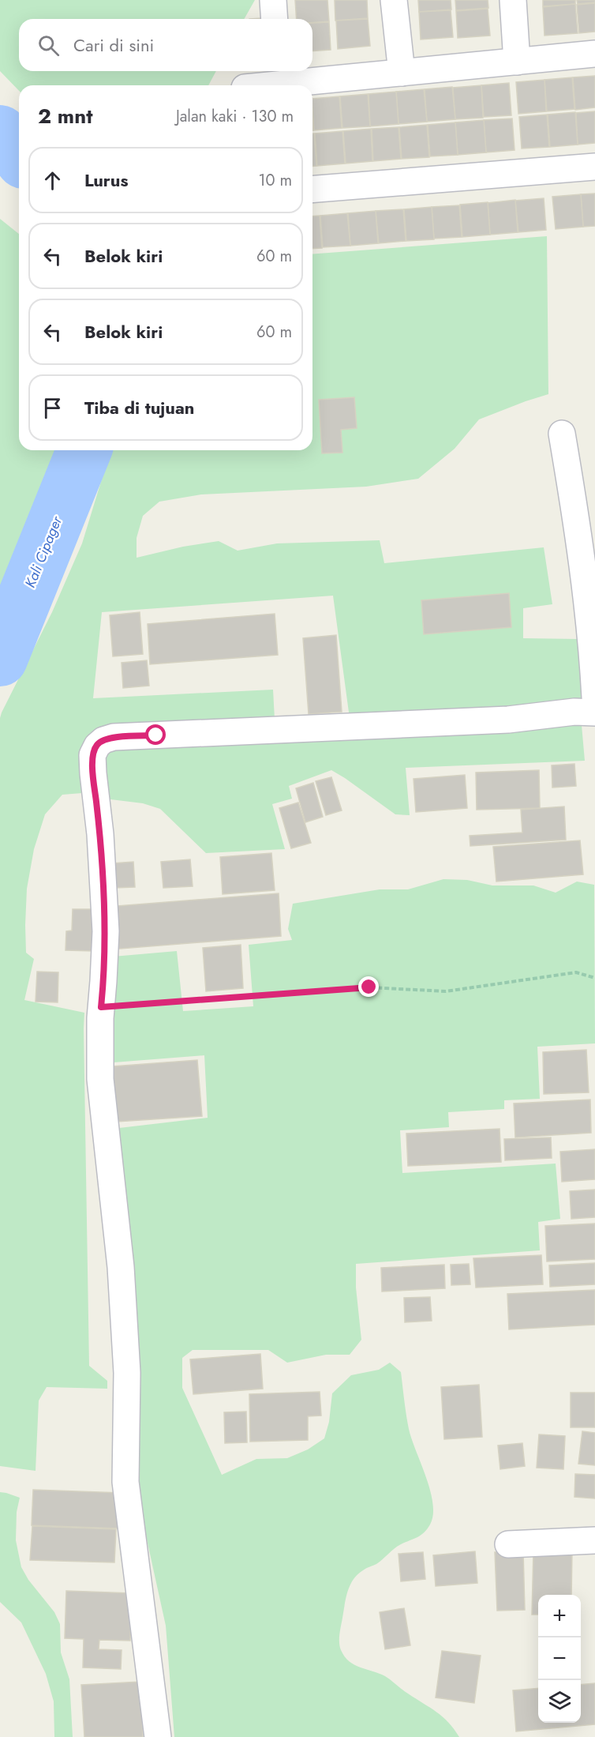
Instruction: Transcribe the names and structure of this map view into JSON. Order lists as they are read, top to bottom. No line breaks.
{"water":["Kali Cipager"],"page":{"search":"Cari di sini","heading":["2 mnt","Jalan kaki · 130 m"],"list":[["Lurus","10 m"],["Belok kiri","60 m"],["Belok kiri","60 m"],"Tiba di tujuan"],"map_buttons":["+","−"]}}
